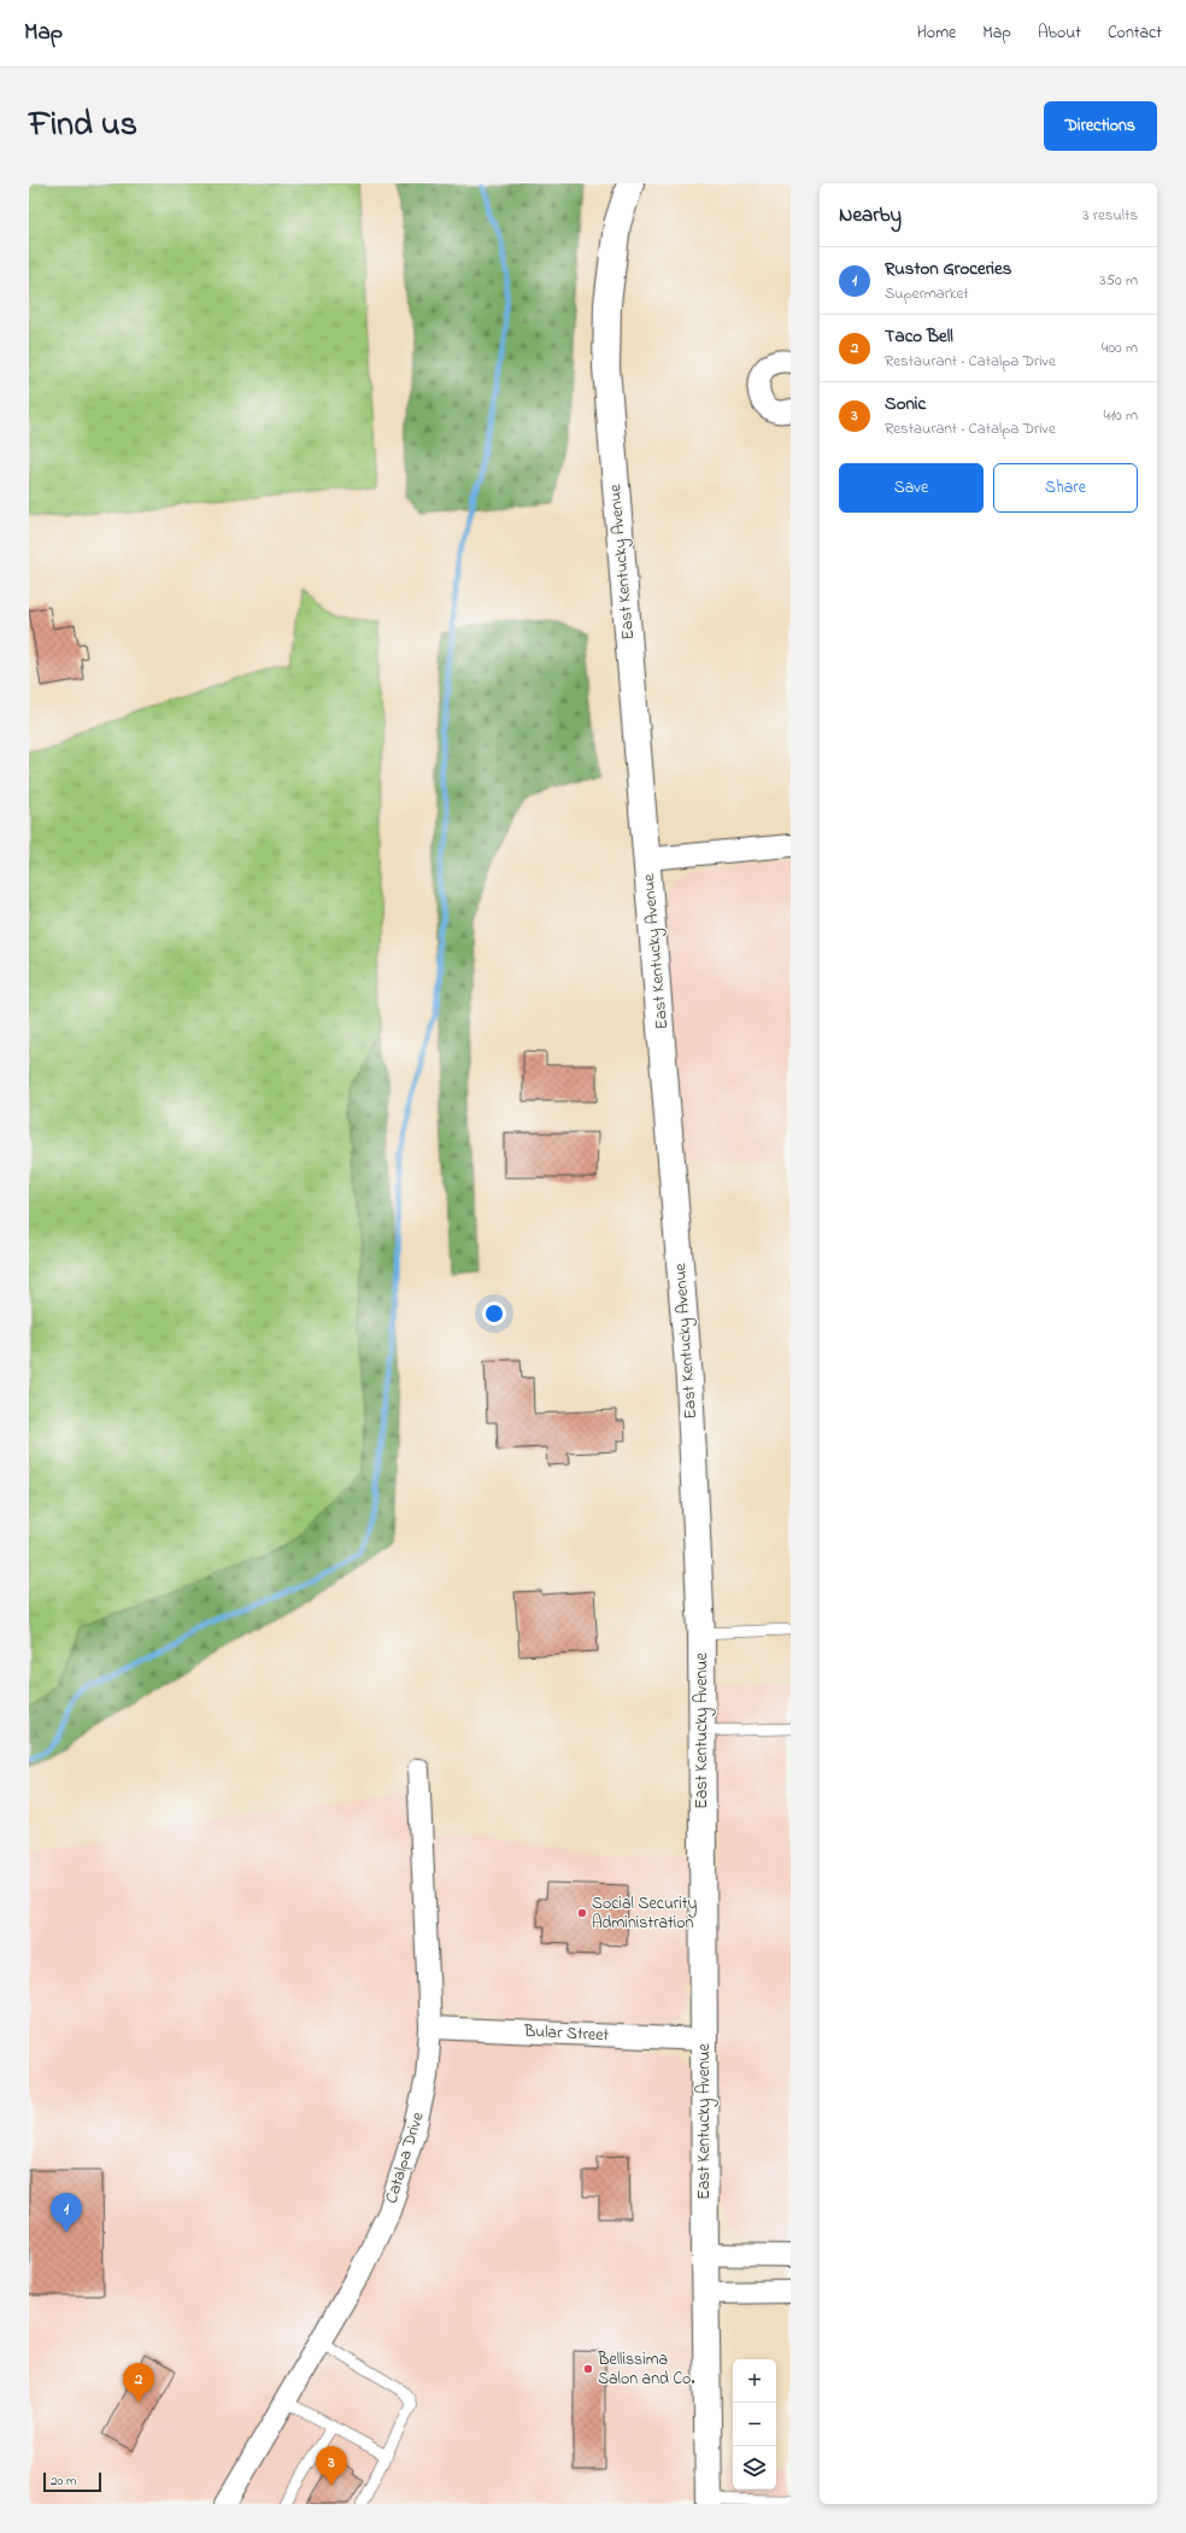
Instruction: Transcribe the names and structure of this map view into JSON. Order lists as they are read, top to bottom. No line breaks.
{"streets":{"street":["East Kentucky Avenue","Bular Street","Catalpa Drive"]},"crossings":[["East Kentucky Avenue","Bular Street"],["Bular Street","Catalpa Drive"]],"places":["Social Security Administration","Bellissima Salon and Co."],"scale_bar":"20 m","page":{"header":"Map","nav":["Home","Map","About","Contact"],"title":"Find us","buttons":["Directions",["Save","Share"]],"heading":["Nearby","3 results"],"list":[{"mark":"1","name":"Ruston Groceries","note":"Supermarket","value":"350 m"},{"mark":"2","name":"Taco Bell","note":"Restaurant · Catalpa Drive","value":"400 m"},{"mark":"3","name":"Sonic","note":"Restaurant · Catalpa Drive","value":"410 m"}],"pins":["1","2","3"],"map_buttons":["+","−"],"scale":"20 m"}}
